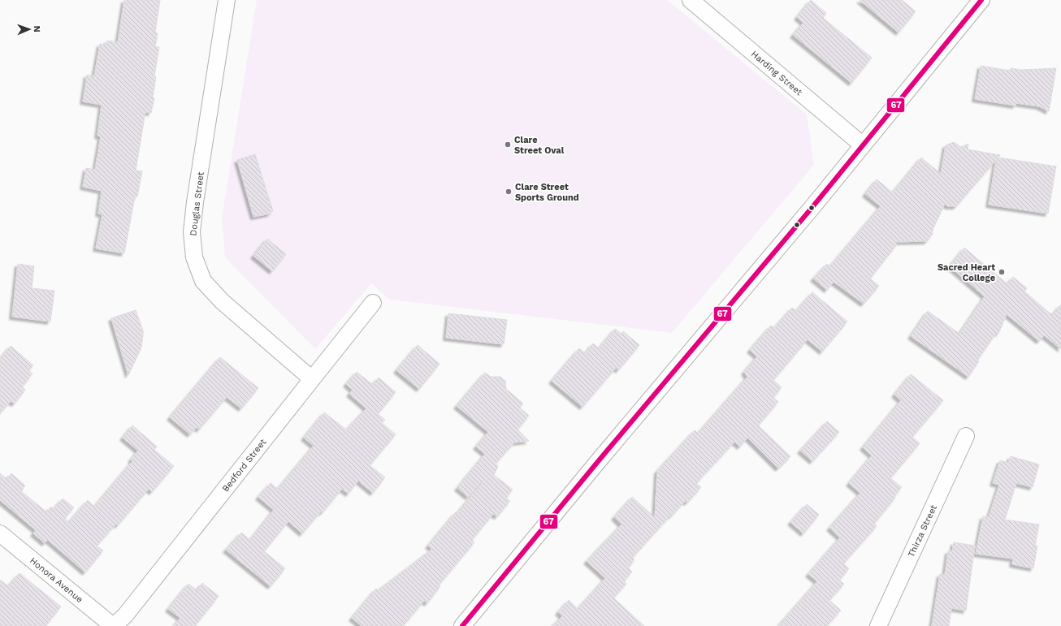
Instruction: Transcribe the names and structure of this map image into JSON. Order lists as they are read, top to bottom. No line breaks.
{"streets":{"street":["Harding Street","Douglas Street","Bedford Street","Thirza Street","Honora Avenue"]},"crossings":[["Douglas Street","Bedford Street"],["Bedford Street","Honora Avenue"]],"places":["Clare Street Oval","Clare Street Sports Ground","Sacred Heart College"],"lines":["transit line 67"],"north":"right"}
